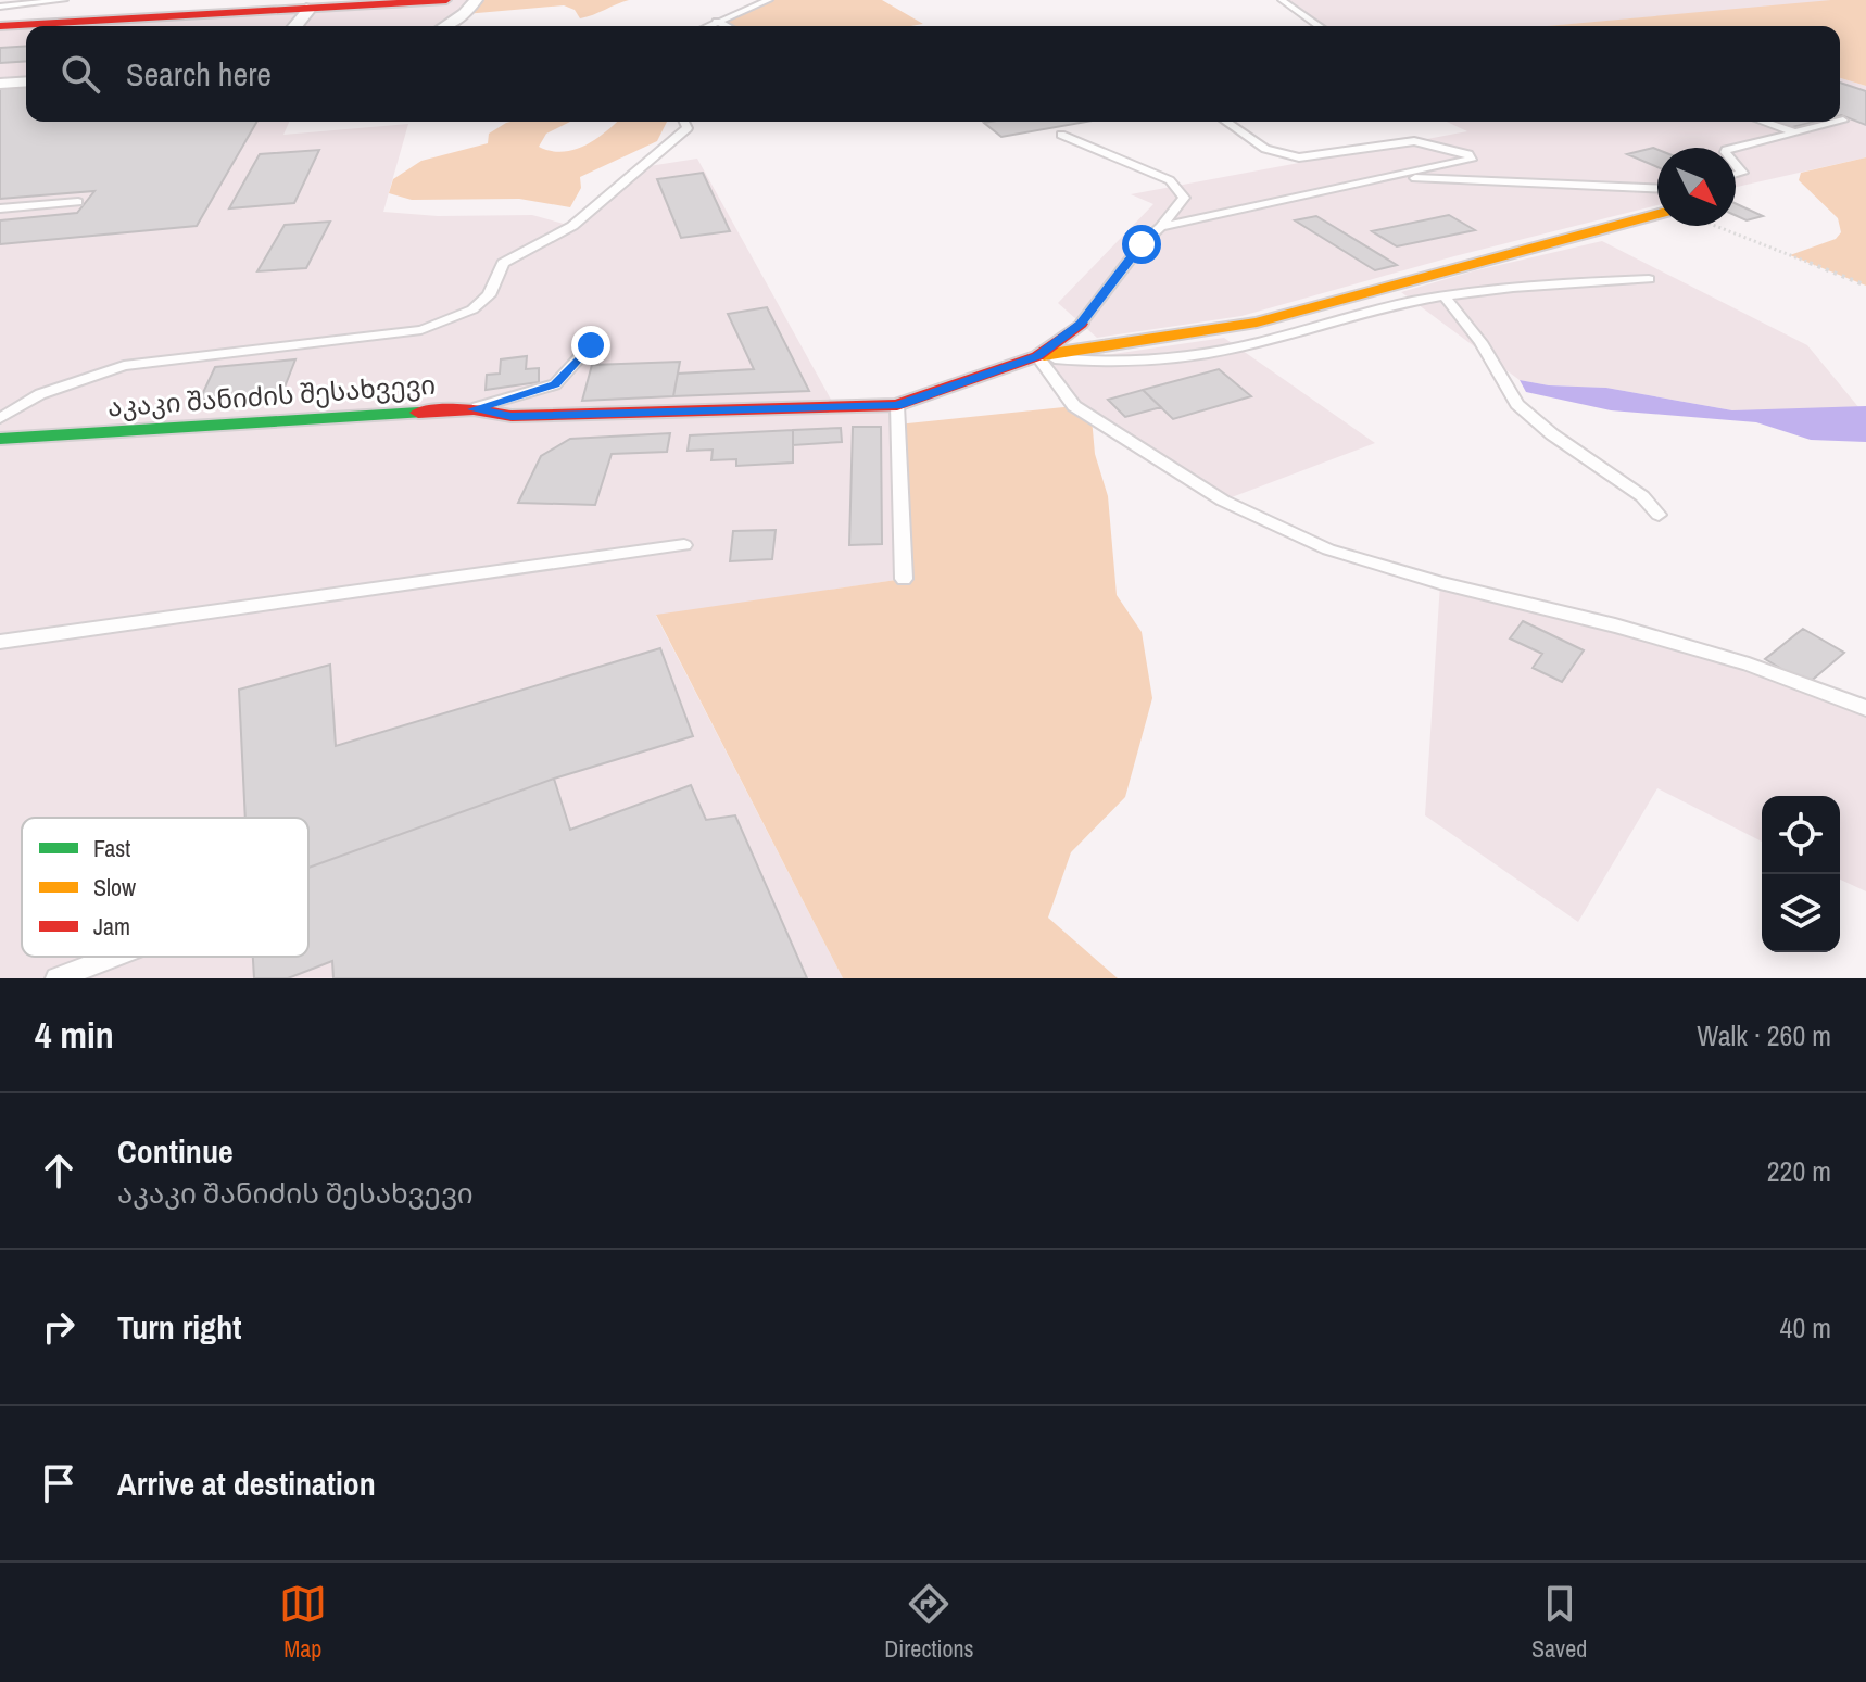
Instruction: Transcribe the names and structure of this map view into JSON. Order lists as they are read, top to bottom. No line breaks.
{"streets":{"street":["აკაკი შანიძის შესახვევი"]},"legend":["Fast","Slow","Jam"],"north":"bottom right","page":{"search":"Search here","heading":["4 min","Walk · 260 m"],"list":[["Continue","აკაკი შანიძის შესახვევი","220 m"],["Turn right","40 m"],"Arrive at destination"],"nav":["Map","Directions","Saved"]}}
